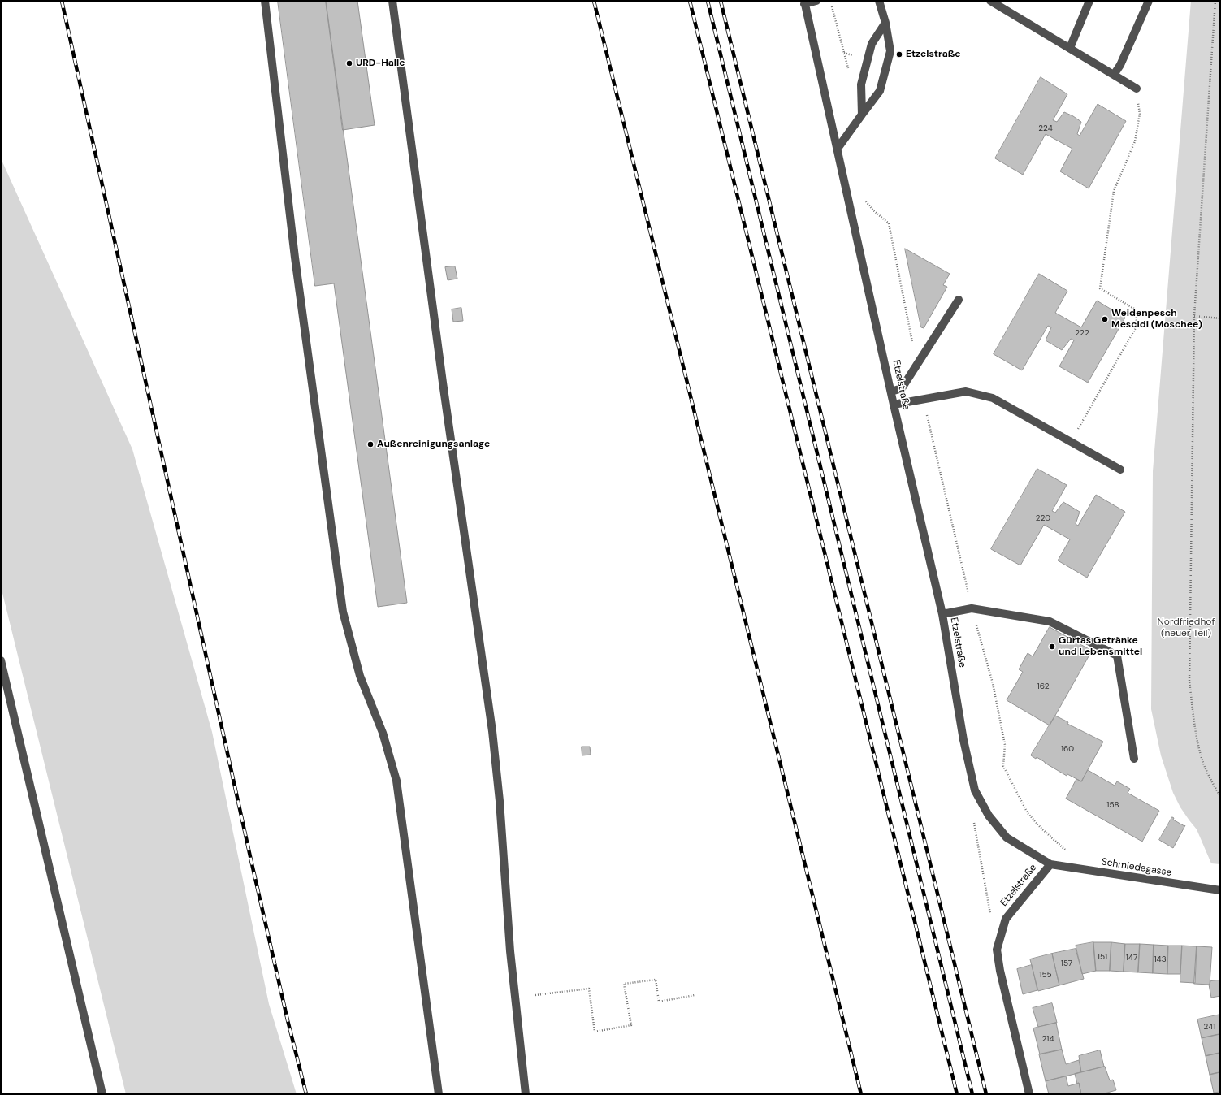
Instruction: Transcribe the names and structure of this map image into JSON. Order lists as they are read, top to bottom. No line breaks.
{"streets":{"street":["Etzelstraße","Schmiedegasse"]},"crossings":[["Etzelstraße","Schmiedegasse"]],"parks":["Nordfriedhof (neuer Teil)"],"places":["Etzelstraße","URD-Halle","Weidenpesch Mescidi (Moschee)","Außenreinigungsanlage","Gürtas Getränke und Lebensmittel"],"house_numbers":["224","222","220","162","160","158","151","147","143","157","155","241","214"]}
